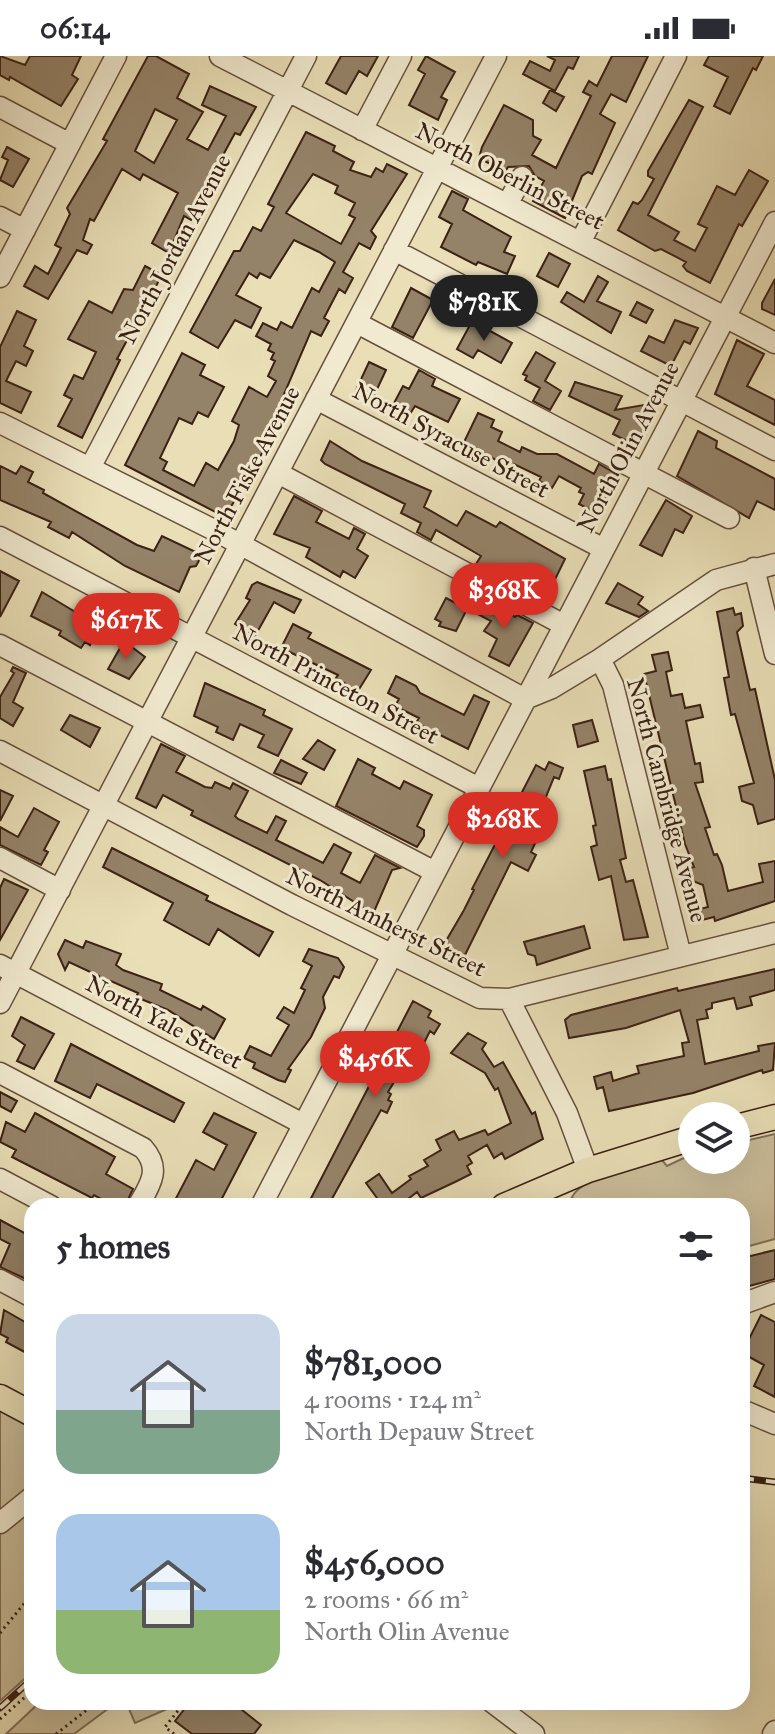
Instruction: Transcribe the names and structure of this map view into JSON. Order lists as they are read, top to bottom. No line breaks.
{"streets":{"street":["North Oberlin Street","North Jordan Avenue","North Syracuse Street","North Olin Avenue","North Fiske Avenue","North Princeton Street","North Cambridge Avenue","North Amherst Street","North Yale Street"]},"crossings":[["North Oberlin Street","North Jordan Avenue"],["North Oberlin Street","North Olin Avenue"],["North Oberlin Street","North Fiske Avenue"],["North Syracuse Street","North Olin Avenue"],["North Syracuse Street","North Fiske Avenue"],["North Olin Avenue","North Princeton Street"],["North Olin Avenue","North Amherst Street"],["North Olin Avenue","North Yale Street"],["North Fiske Avenue","North Princeton Street"],["North Fiske Avenue","North Amherst Street"],["North Fiske Avenue","North Yale Street"],["North Cambridge Avenue","North Amherst Street"]],"page":{"status":"06:14","price":["$781K","$368K","$617K","$268K","$456K"],"heading":"5 homes","list":[{"name":"$781,000","note":"4 rooms · 124 m² · North Depauw Street"},{"name":"$456,000","note":"2 rooms · 66 m² · North Olin Avenue"}]}}
